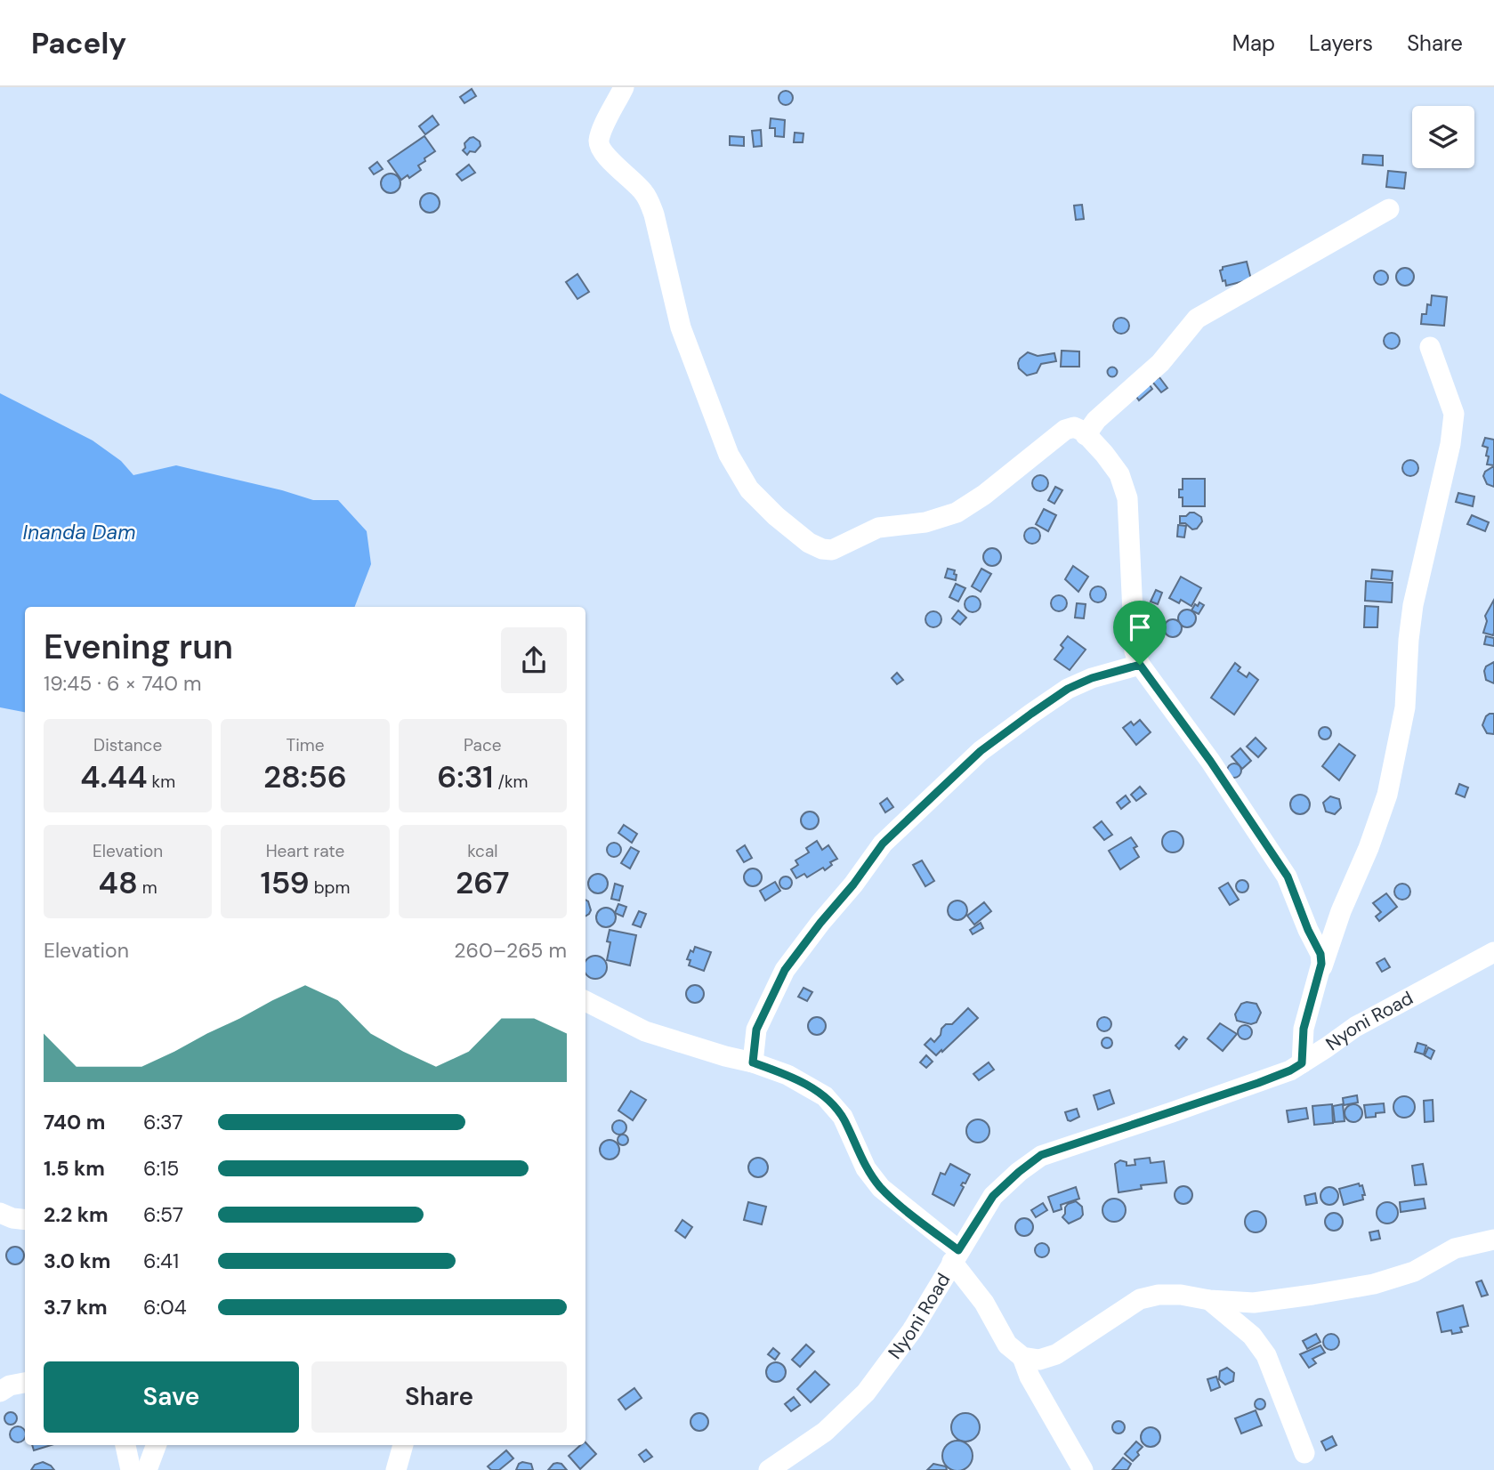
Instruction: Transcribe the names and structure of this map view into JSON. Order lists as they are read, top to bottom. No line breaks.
{"streets":{"street":["Nyoni Road"]},"water":["Inanda Dam"],"page":{"header":"Pacely","nav":["Map","Layers","Share"],"heading":["Evening run","19:45 · 6 × 740 m"],"stats":[["Distance","4.44 km"],["Time","28:56"],["Pace","6:31 /km"],["Elevation","48 m"],["Heart rate","159 bpm"],["kcal","267"]],"chart":["Elevation","260–265 m"],"list":[{"name":"740 m","note":"6:37"},{"name":"1.5 km","note":"6:15"},{"name":"2.2 km","note":"6:57"},{"name":"3.0 km","note":"6:41"},{"name":"3.7 km","note":"6:04"}],"buttons":["Save","Share"]}}
